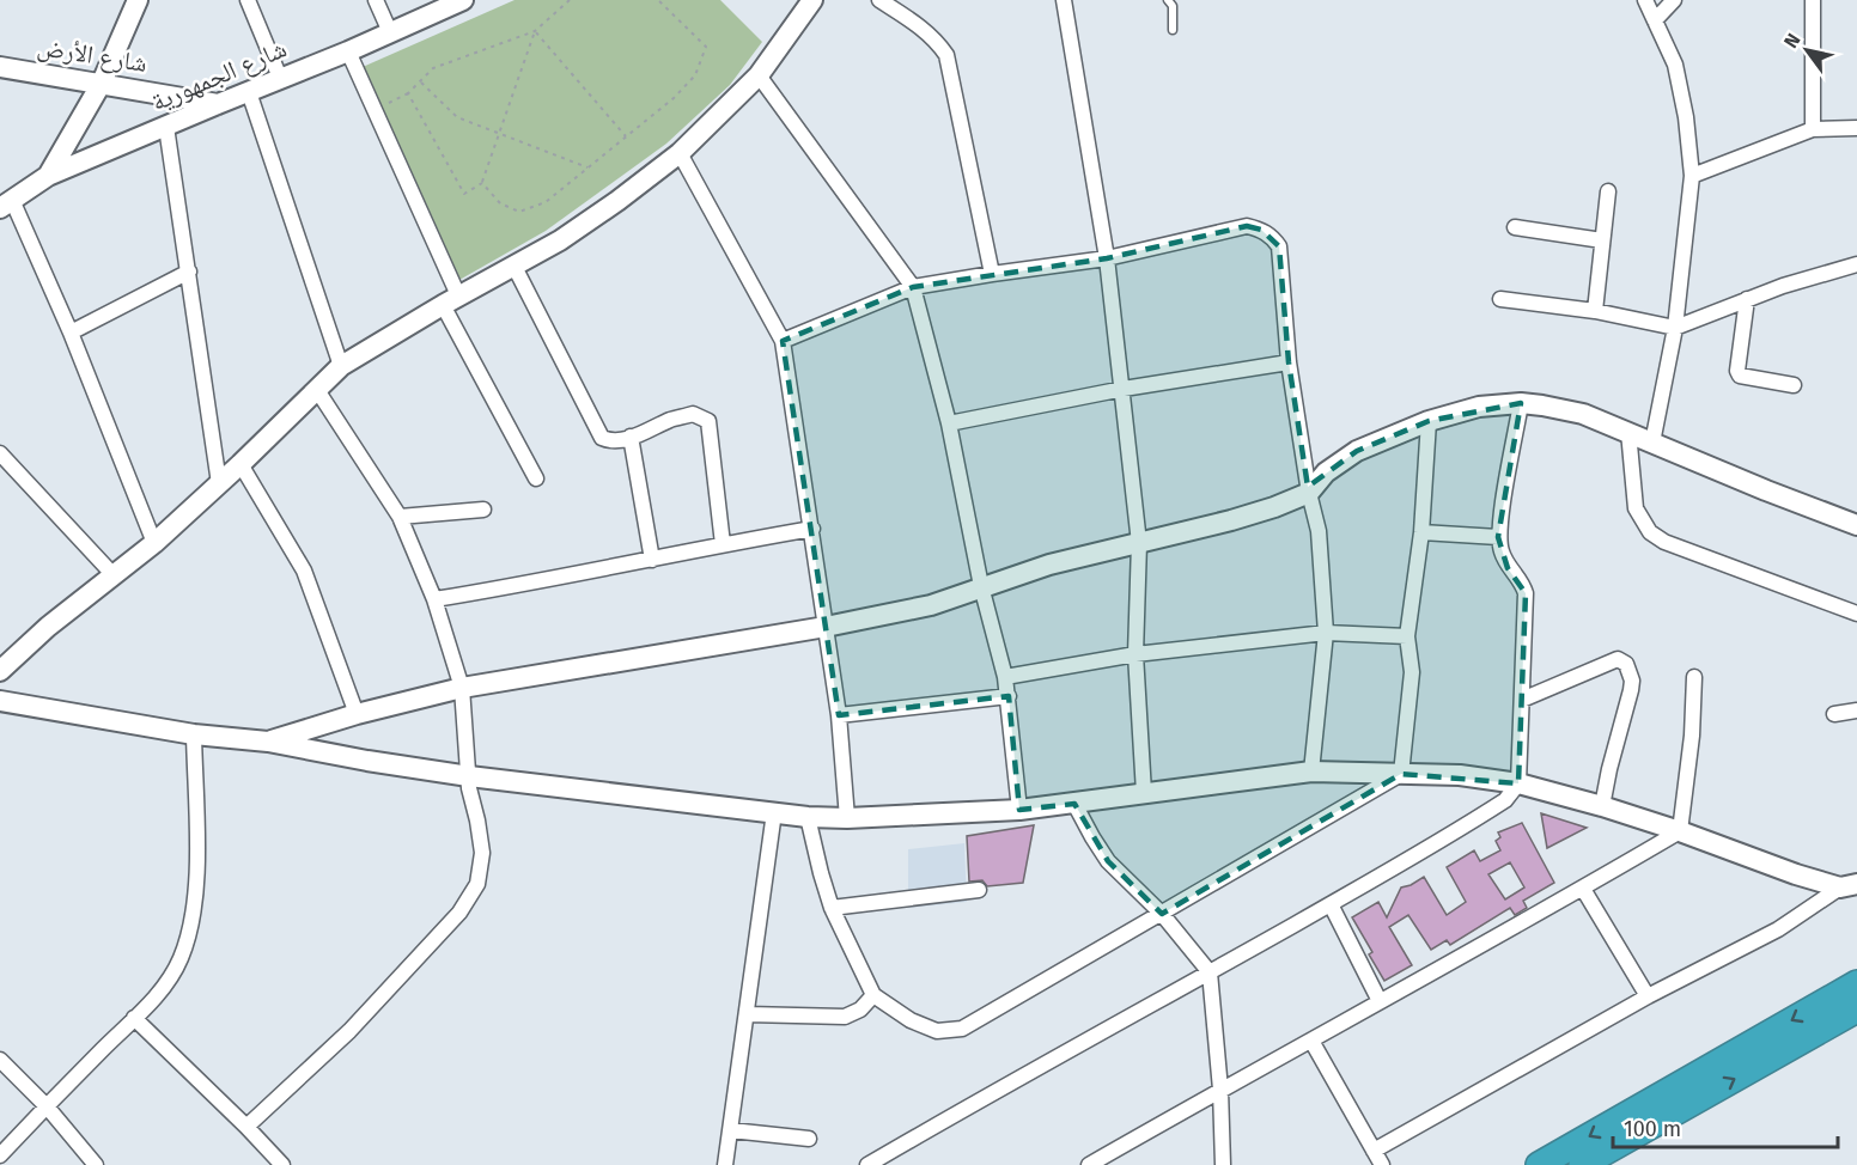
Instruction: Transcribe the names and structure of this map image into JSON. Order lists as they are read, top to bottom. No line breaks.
{"streets":{"street":["شارع الأرض","شارع الجمهورية"]},"crossings":[["شارع الأرض","شارع الجمهورية"]],"scale_bar":"100 m","north":"top left"}
